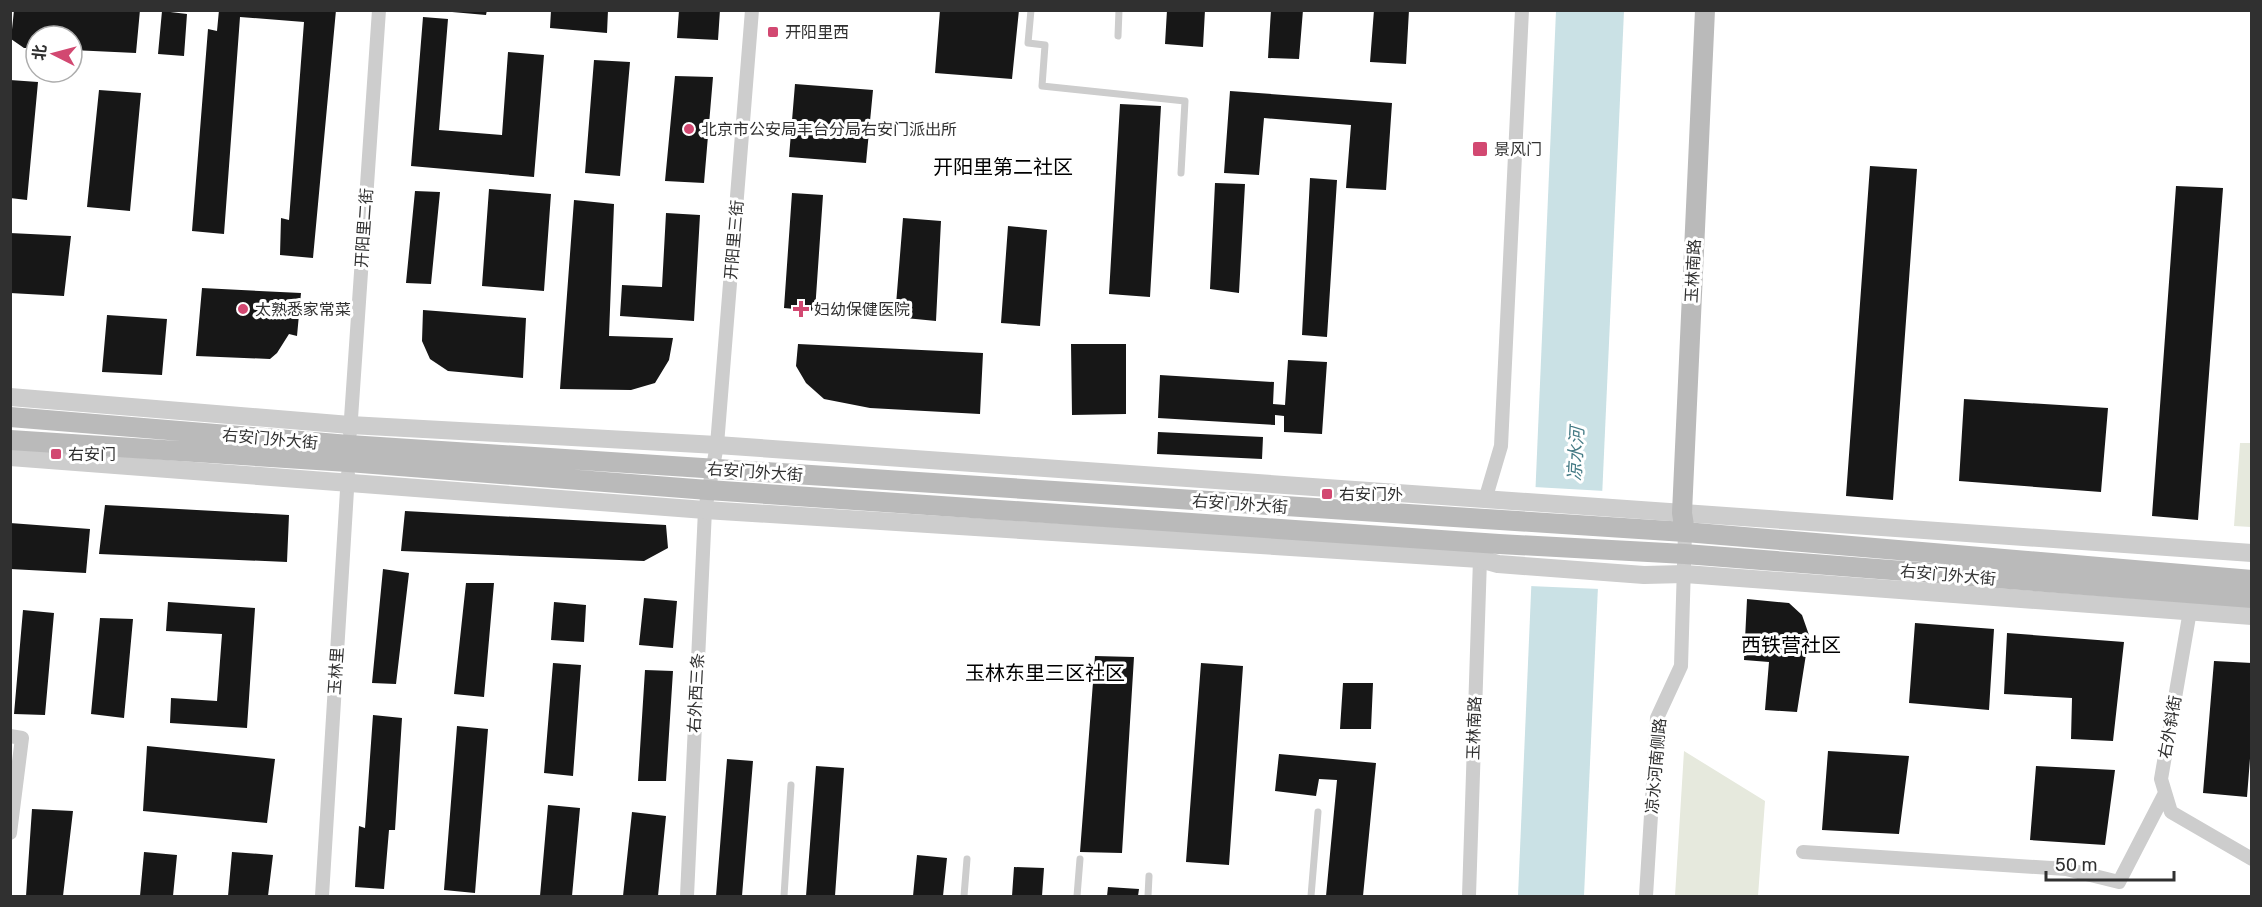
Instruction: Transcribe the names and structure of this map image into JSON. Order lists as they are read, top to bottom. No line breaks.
{"streets":{"main road":["玉林南路","右安门外大街"],"street":["开阳里二街","开阳里三街","玉林里","右外西三条","右外斜街","凉水河南侧路"]},"crossings":[["开阳里二街","右安门外大街"],["开阳里二街","玉林里"],["开阳里三街","右安门外大街"],["开阳里三街","右外西三条"],["玉林南路","右安门外大街"],["玉林南路","凉水河南侧路"],["右安门外大街","玉林里"],["右安门外大街","右外西三条"],["右安门外大街","右外斜街"],["右安门外大街","凉水河南侧路"]],"districts":["开阳里第二社区","西铁营社区","玉林东里三区社区"],"water":["凉水河"],"places":{"transit":["开阳里西","景风门","右安门","右安门外"],"other":["北京市公安局丰台分局右安门派出所","太熟悉家常菜"],"health":["妇幼保健医院"]},"scale_bar":"50 m","north":"left"}
